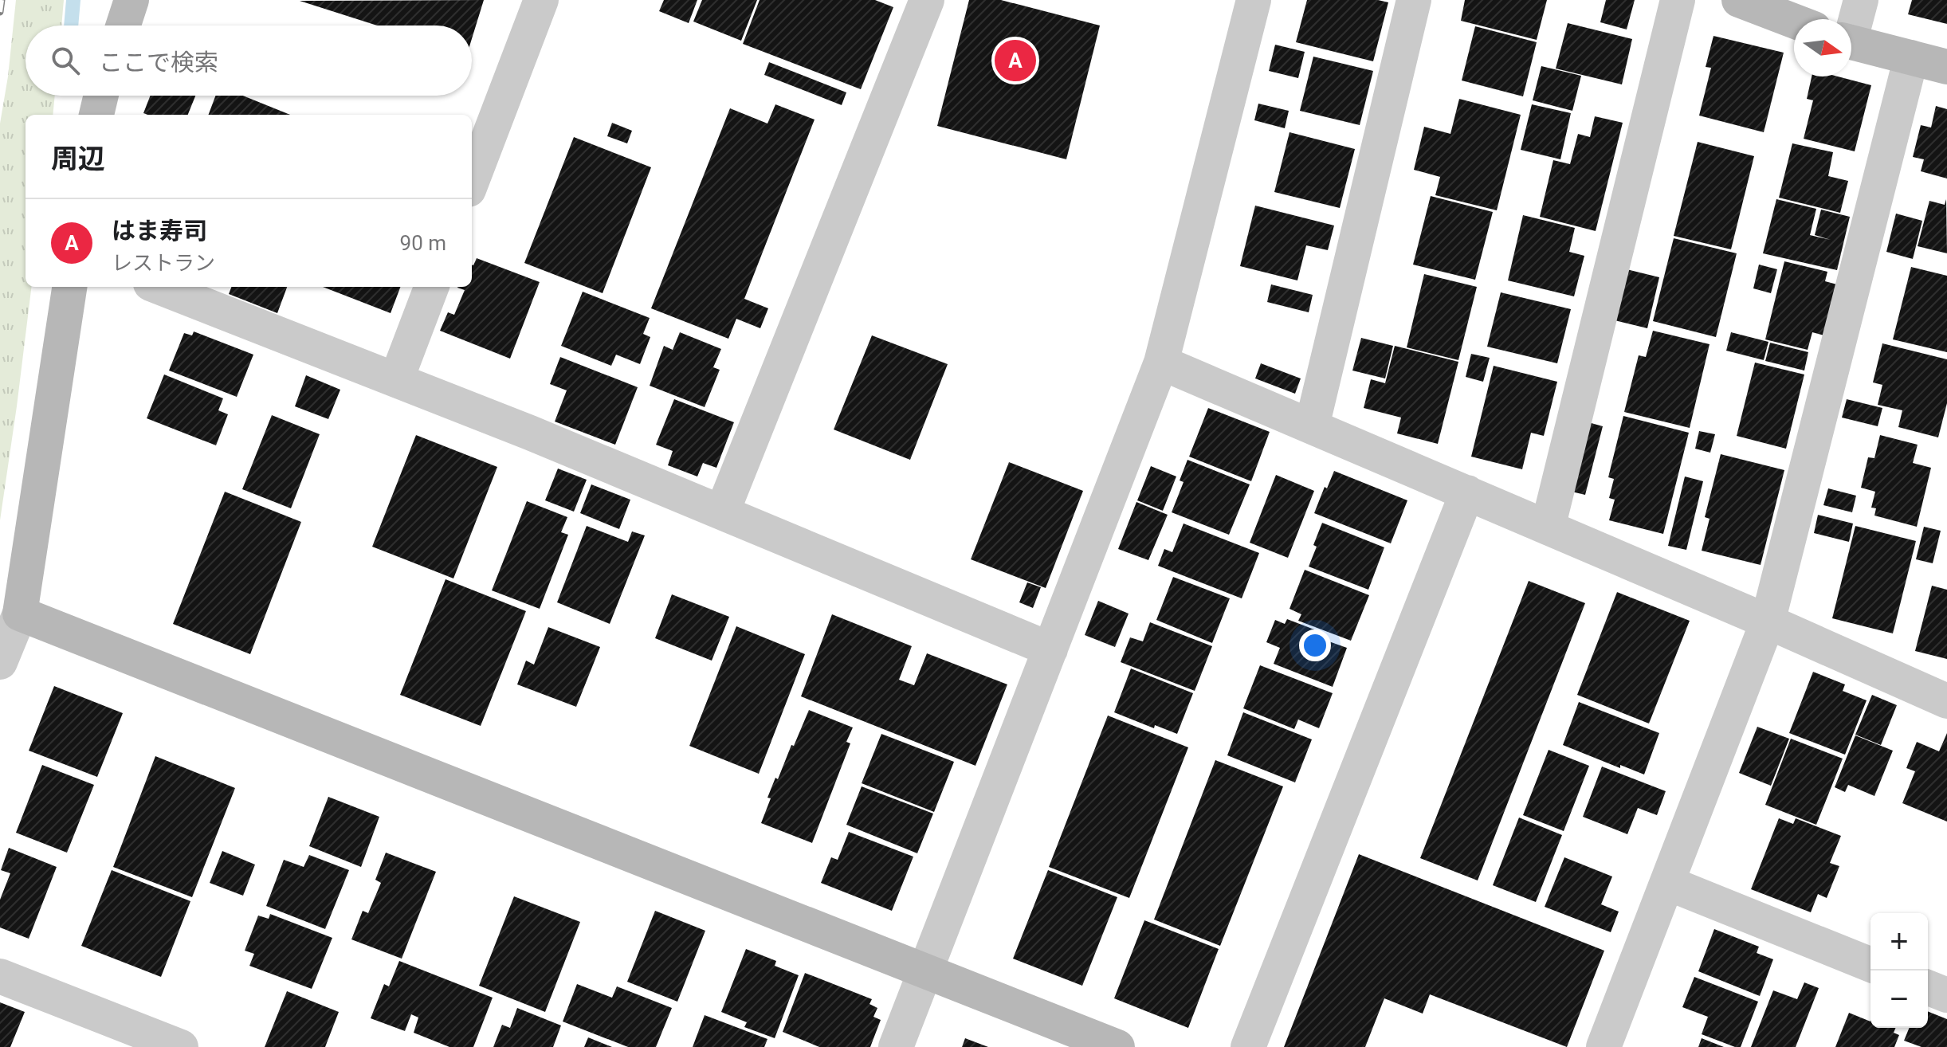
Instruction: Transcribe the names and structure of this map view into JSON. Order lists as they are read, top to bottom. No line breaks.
{"north":"right","page":{"search":"ここで検索","pins":"A","heading":"周辺","list":[{"mark":"A","name":"はま寿司","note":"レストラン","value":"90 m"}],"map_buttons":["+","−"]}}
